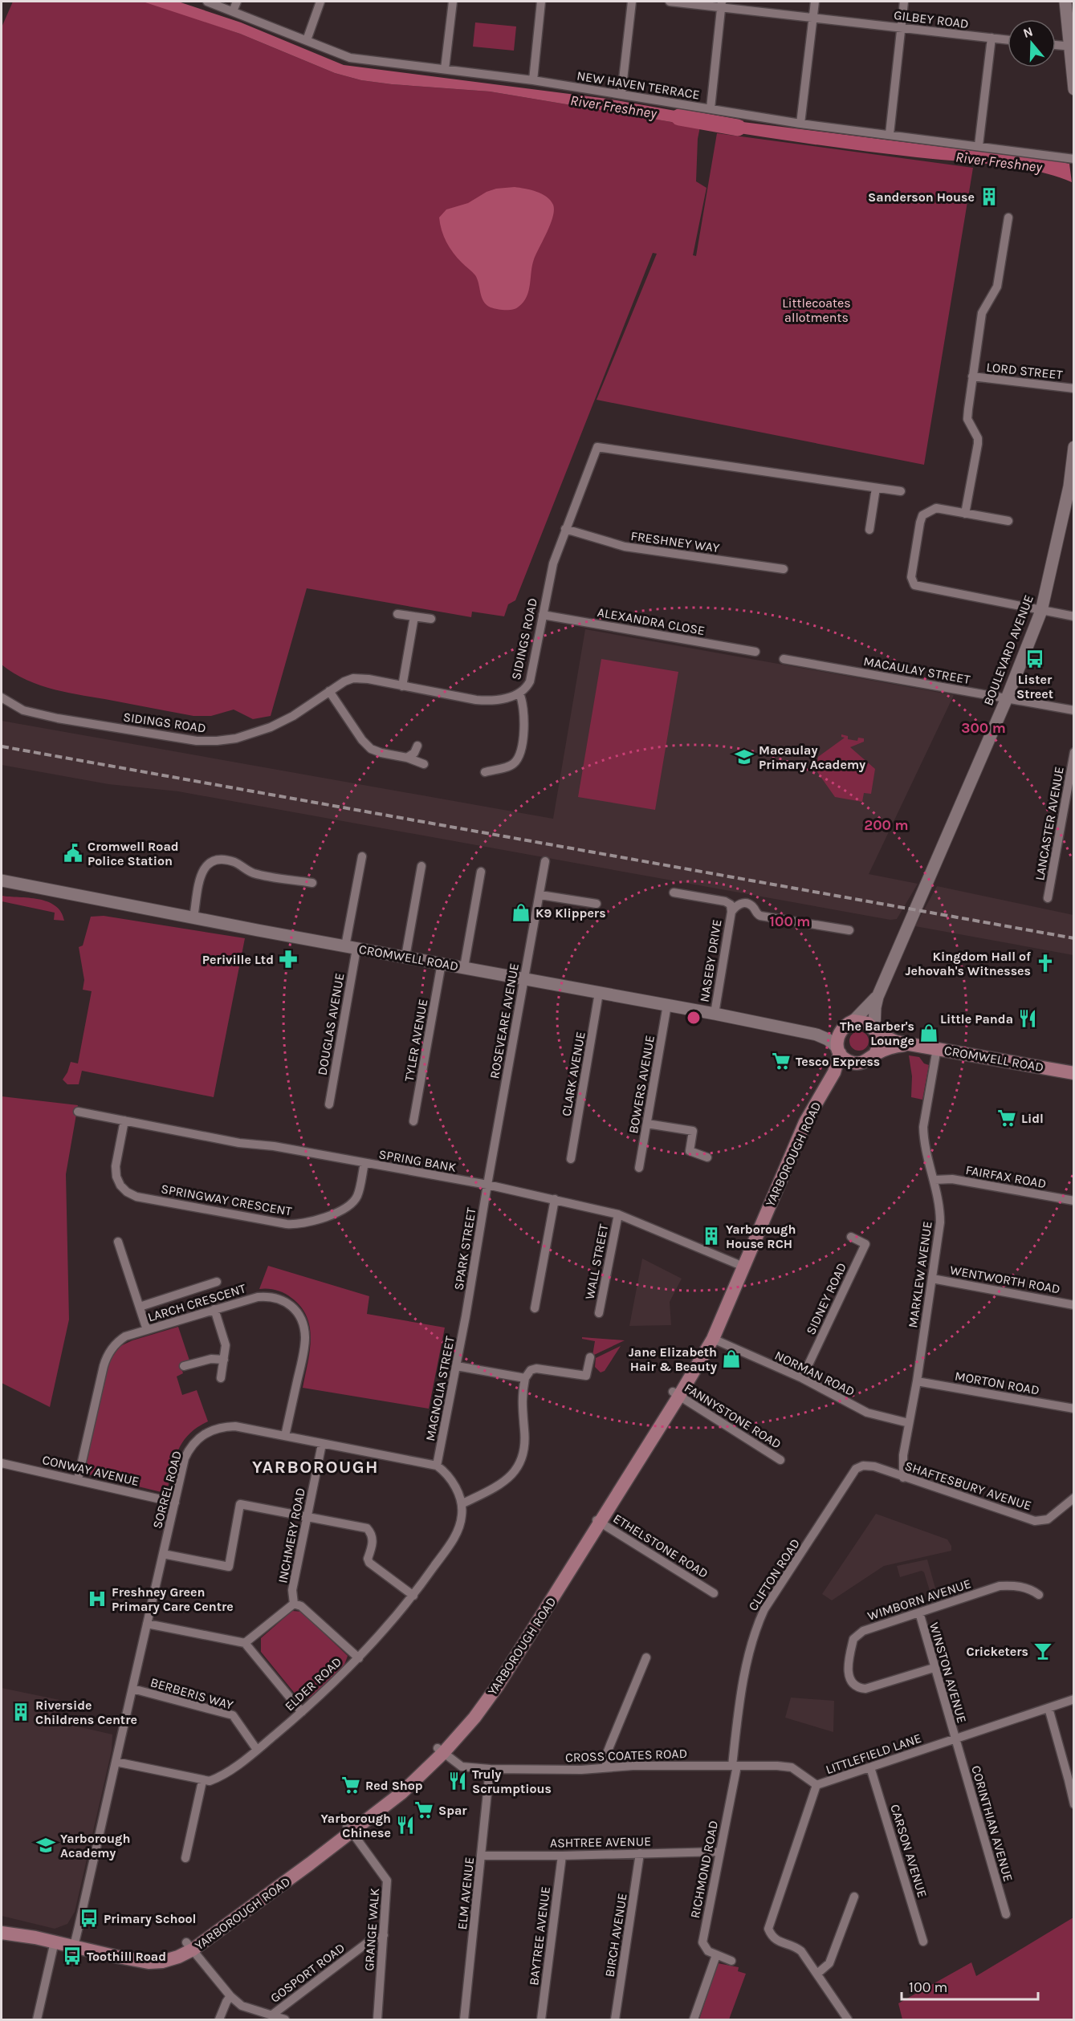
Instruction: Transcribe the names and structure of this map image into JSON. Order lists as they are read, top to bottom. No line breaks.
{"streets":{"main road":["CROMWELL ROAD","YARBOROUGH ROAD"],"street":["GILBEY ROAD","NEW HAVEN TERRACE","LORD STREET","FRESHNEY WAY","ALEXANDRA CLOSE","SIDINGS ROAD","BOULEVARD AVENUE","MACAULAY STREET","LANCASTER AVENUE","NASEBY DRIVE","ROSEVEARE AVENUE","DOUGLAS AVENUE","TYLER AVENUE","CLARK AVENUE","BOWERS AVENUE","SPRING BANK","FAIRFAX ROAD","SPRINGWAY CRESCENT","SPARK STREET","WALL STREET","MARKLEW AVENUE","WENTWORTH ROAD","SIDNEY ROAD","LARCH CRESCENT","NORMAN ROAD","MORTON ROAD","MAGNOLIA STREET","FANNYSTONE ROAD","CONWAY AVENUE","SHAFTESBURY AVENUE","SORREL ROAD","INCHMERY ROAD","ETHELSTONE ROAD","CLIFTON ROAD","WIMBORN AVENUE","WINSTON AVENUE","ELDER ROAD","BERBERIS WAY","LITTLEFIELD LANE","CROSS COATES ROAD","CORINTHIAN AVENUE","ASHTREE AVENUE","CARSON AVENUE","RICHMOND ROAD","ELM AVENUE","GRANGE WALK","BIRCH AVENUE","BAYTREE AVENUE","GOSPORT ROAD"]},"crossings":[["FRESHNEY WAY","SIDINGS ROAD"],["ALEXANDRA CLOSE","SIDINGS ROAD"],["BOULEVARD AVENUE","MACAULAY STREET"],["BOULEVARD AVENUE","CROMWELL ROAD"],["BOULEVARD AVENUE","YARBOROUGH ROAD"],["CROMWELL ROAD","NASEBY DRIVE"],["CROMWELL ROAD","ROSEVEARE AVENUE"],["CROMWELL ROAD","DOUGLAS AVENUE"],["CROMWELL ROAD","TYLER AVENUE"],["CROMWELL ROAD","CLARK AVENUE"],["CROMWELL ROAD","BOWERS AVENUE"],["CROMWELL ROAD","YARBOROUGH ROAD"],["CROMWELL ROAD","MARKLEW AVENUE"],["ROSEVEARE AVENUE","SPRING BANK"],["ROSEVEARE AVENUE","SPARK STREET"],["YARBOROUGH ROAD","SPRING BANK"],["YARBOROUGH ROAD","NORMAN ROAD"],["YARBOROUGH ROAD","FANNYSTONE ROAD"],["YARBOROUGH ROAD","SORREL ROAD"],["YARBOROUGH ROAD","ETHELSTONE ROAD"],["YARBOROUGH ROAD","CROSS COATES ROAD"],["YARBOROUGH ROAD","GRANGE WALK"],["SPRING BANK","SPRINGWAY CRESCENT"],["SPRING BANK","SPARK STREET"],["SPRING BANK","WALL STREET"],["FAIRFAX ROAD","MARKLEW AVENUE"],["SPARK STREET","MAGNOLIA STREET"],["MARKLEW AVENUE","WENTWORTH ROAD"],["MARKLEW AVENUE","NORMAN ROAD"],["MARKLEW AVENUE","MORTON ROAD"],["MARKLEW AVENUE","SHAFTESBURY AVENUE"],["SIDNEY ROAD","NORMAN ROAD"],["LARCH CRESCENT","CONWAY AVENUE"],["LARCH CRESCENT","SORREL ROAD"],["MAGNOLIA STREET","SORREL ROAD"],["CONWAY AVENUE","SORREL ROAD"],["SHAFTESBURY AVENUE","CLIFTON ROAD"],["SORREL ROAD","INCHMERY ROAD"],["SORREL ROAD","BERBERIS WAY"],["CLIFTON ROAD","CROSS COATES ROAD"],["CLIFTON ROAD","RICHMOND ROAD"],["WIMBORN AVENUE","WINSTON AVENUE"],["WINSTON AVENUE","LITTLEFIELD LANE"],["WINSTON AVENUE","CORINTHIAN AVENUE"],["ELDER ROAD","BERBERIS WAY"],["LITTLEFIELD LANE","CROSS COATES ROAD"],["LITTLEFIELD LANE","CORINTHIAN AVENUE"],["LITTLEFIELD LANE","CARSON AVENUE"],["CROSS COATES ROAD","RICHMOND ROAD"],["CROSS COATES ROAD","ELM AVENUE"],["ASHTREE AVENUE","RICHMOND ROAD"],["ASHTREE AVENUE","ELM AVENUE"],["ASHTREE AVENUE","BIRCH AVENUE"],["ASHTREE AVENUE","BAYTREE AVENUE"],["GRANGE WALK","GOSPORT ROAD"]],"districts":["YARBOROUGH"],"water":["River Freshney"],"parks":["Littlecoates allotments"],"places":{"building":["Sanderson House","Yarborough House RCH","Riverside Childrens Centre"],"bus stop":["Lister Street","Primary School","Toothill Road"],"school or university":["Macaulay Primary Academy","Yarborough Academy"],"public building":["Cromwell Road Police Station"],"shop":["K9 Klippers","The Barber's Lounge","Jane Elizabeth Hair & Beauty"],"pharmacy":["Periville Ltd"],"church":["Kingdom Hall of Jehovah's Witnesses"],"restaurant":["Little Panda","Truly Scrumptious","Yarborough Chinese"],"supermarket":["Tesco Express","Lidl","Red Shop","Spar"],"hospital":["Freshney Green Primary Care Centre"],"bar":["Cricketers"]},"scale_bar":"100 m","north":"top","rings":["300 m","200 m","100 m"]}
